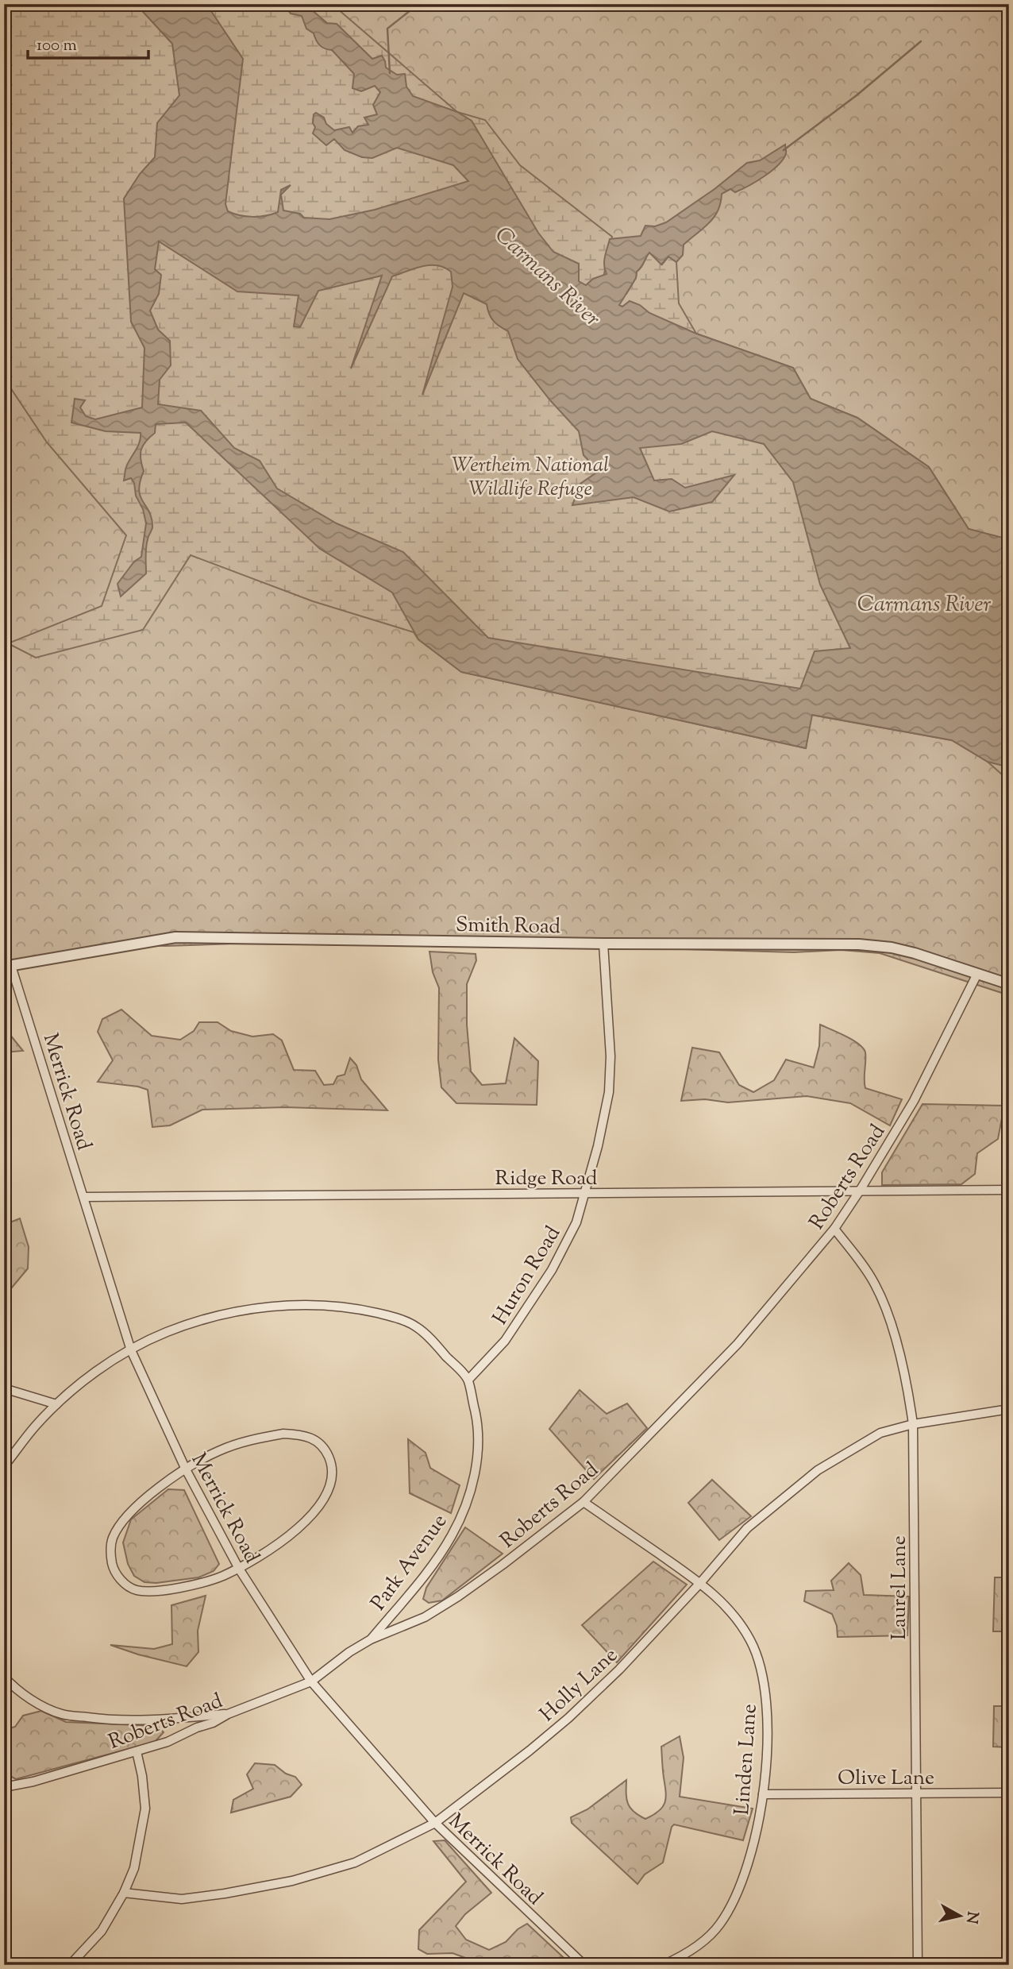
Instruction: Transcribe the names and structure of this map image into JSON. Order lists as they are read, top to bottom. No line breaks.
{"streets":{"street":["Smith Road","Merrick Road","Roberts Road","Ridge Road","Huron Road","Park Avenue","Laurel Lane","Holly Lane","Linden Lane","Olive Lane"]},"crossings":[["Smith Road","Merrick Road"],["Smith Road","Roberts Road"],["Smith Road","Huron Road"],["Merrick Road","Roberts Road"],["Merrick Road","Ridge Road"],["Merrick Road","Holly Lane"],["Roberts Road","Ridge Road"],["Roberts Road","Park Avenue"],["Roberts Road","Laurel Lane"],["Roberts Road","Linden Lane"],["Ridge Road","Huron Road"],["Huron Road","Park Avenue"],["Laurel Lane","Holly Lane"],["Laurel Lane","Olive Lane"],["Holly Lane","Linden Lane"],["Linden Lane","Olive Lane"]],"water":["Carmans River"],"parks":["Wertheim National Wildlife Refuge"],"scale_bar":"100 m","north":"right"}
